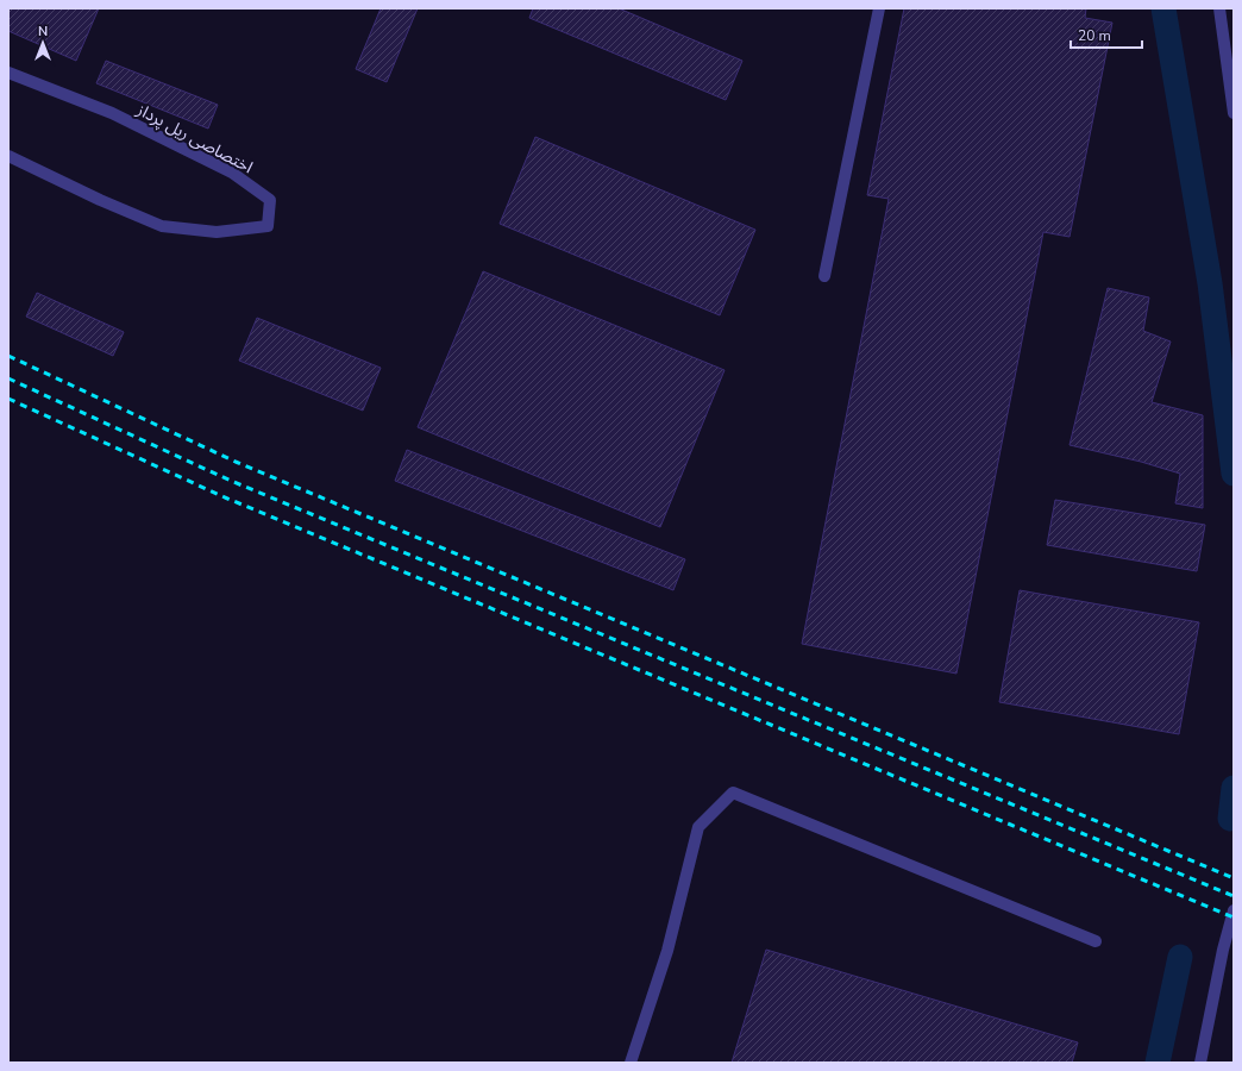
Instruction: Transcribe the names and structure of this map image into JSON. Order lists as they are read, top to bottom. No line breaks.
{"streets":{"lane":["اختصاصی ریل پرداز"]},"scale_bar":"20 m","north":"top"}
